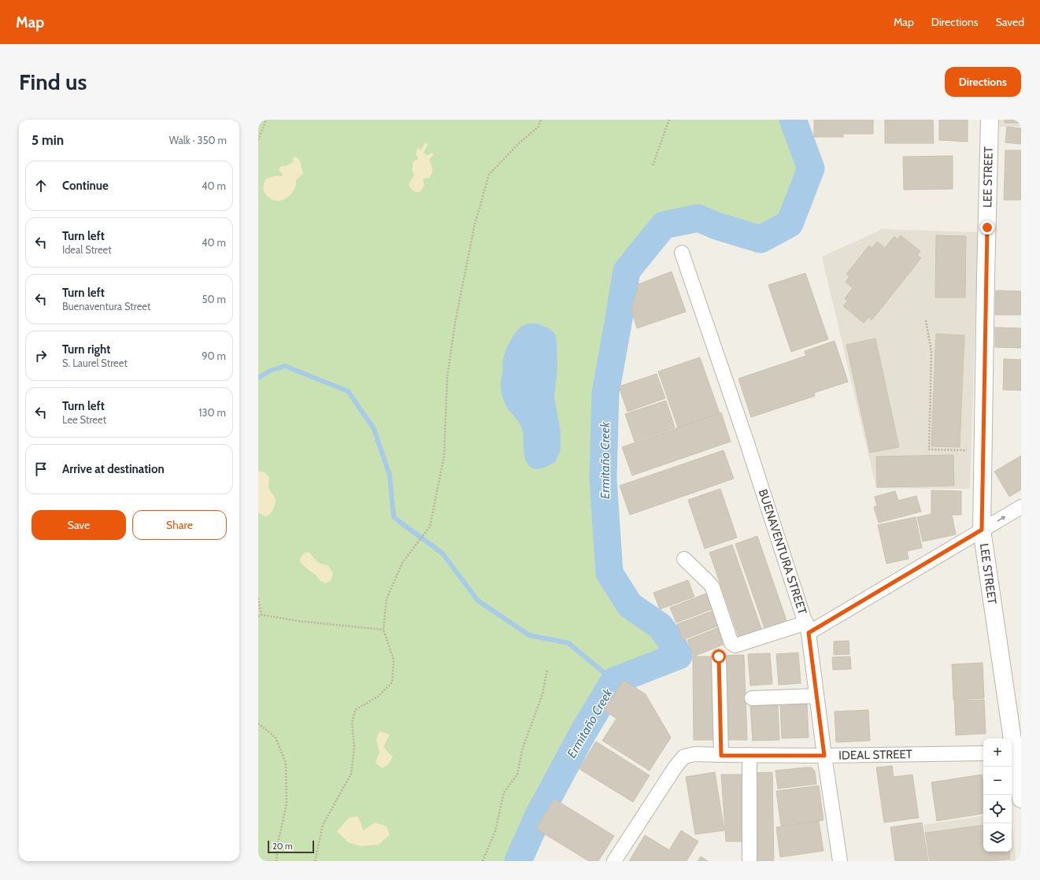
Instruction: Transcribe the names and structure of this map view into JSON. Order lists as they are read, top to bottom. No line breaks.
{"streets":{"street":["LEE STREET","BUENAVENTURA STREET","IDEAL STREET"]},"crossings":[["BUENAVENTURA STREET","IDEAL STREET"]],"water":["Ermitaño Creek"],"scale_bar":"20 m","page":{"header":"Map","nav":["Map","Directions","Saved"],"buttons":["Directions",["Save","Share"]],"title":"Find us","heading":["5 min","Walk · 350 m"],"list":[["Continue","40 m"],["Turn left","Ideal Street","40 m"],["Turn left","Buenaventura Street","50 m"],["Turn right","S. Laurel Street","90 m"],["Turn left","Lee Street","130 m"],"Arrive at destination"],"map_buttons":["+","−"],"scale":"20 m"}}
